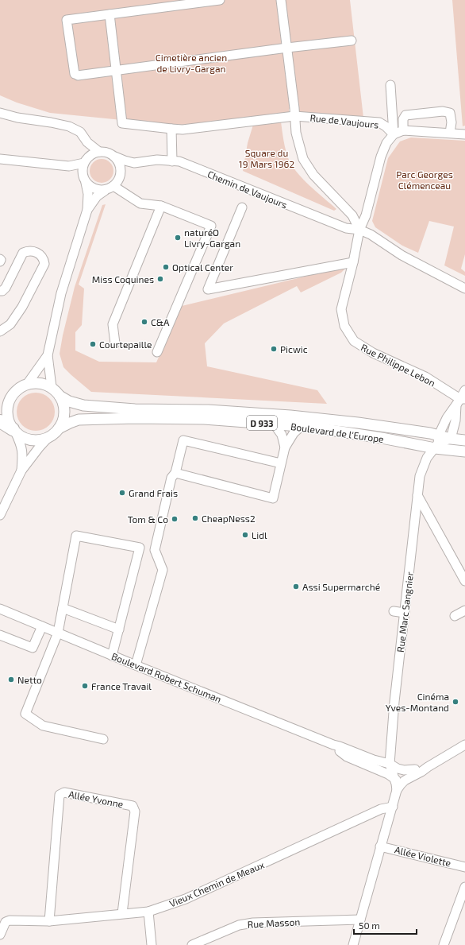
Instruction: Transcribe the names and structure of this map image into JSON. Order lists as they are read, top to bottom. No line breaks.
{"streets":{"main road":["D 933","Boulevard de l'Europe"],"street":["Rue de Vaujours","Chemin de Vaujours","Rue Philippe Lebon","Rue Marc Sangnier","Boulevard Robert Schuman","Allée Yvonne","Allée Violette","Vieux Chemin de Meaux","Rue Masson"]},"crossings":[["Rue de Vaujours","Rue Philippe Lebon"],["Chemin de Vaujours","Rue Philippe Lebon"],["Boulevard de l'Europe","Rue Marc Sangnier"],["Rue Marc Sangnier","Boulevard Robert Schuman"],["Allée Yvonne","Vieux Chemin de Meaux"]],"parks":["Cimetière ancien de Livry-Gargan","Square du 19 Mars 1962","Parc Georges Clémenceau"],"places":["naturéO Livry-Gargan","Optical Center","Miss Coquines","C&A","Courtepaille","Picwic","Grand Frais","CheapNess2","Tom & Co","Lidl","Assi Supermarché","Netto","France Travail","Cinéma Yves-Montand"],"scale_bar":"50 m"}
